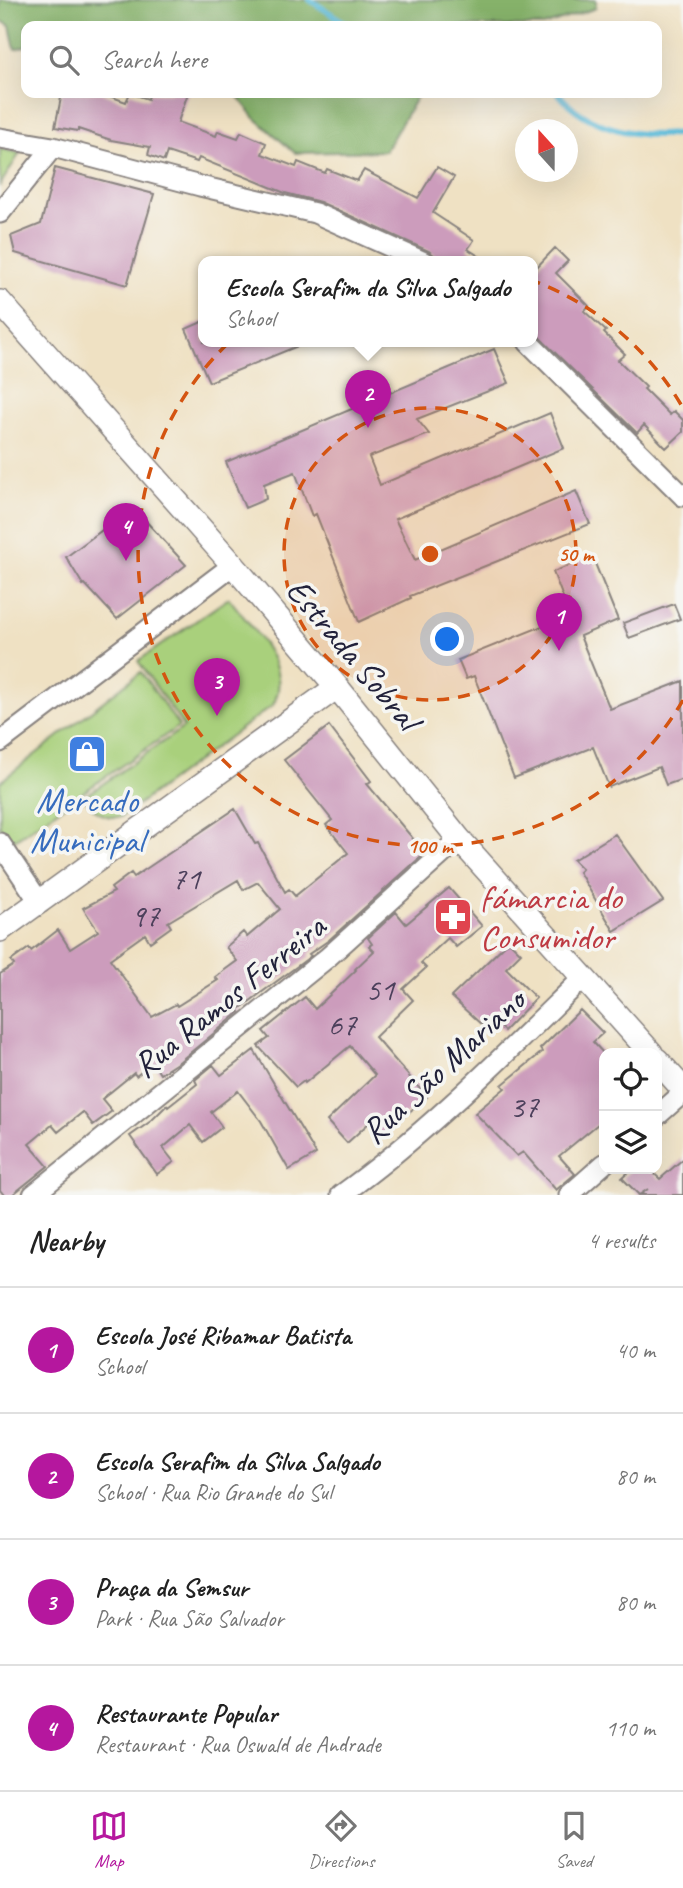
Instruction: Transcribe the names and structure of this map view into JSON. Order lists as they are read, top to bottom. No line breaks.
{"streets":{"street":["Estrada Sobral","Rua Ramos Ferreira","Rua São Mariano"]},"crossings":[["Estrada Sobral","Rua Ramos Ferreira"],["Estrada Sobral","Rua São Mariano"]],"places":{"shop":["Mercado Municipal"],"pharmacy":["fámarcia do Consumidor"]},"house_numbers":["71","97","51","67","37"],"north":"top","page":{"search":"Search here","popup":["Escola Serafim da Silva Salgado","School"],"pins":["2","4","1","3"],"heading":["Nearby","4 results"],"list":[{"mark":"1","name":"Escola José Ribamar Batista","note":"School","value":"40 m"},{"mark":"2","name":"Escola Serafim da Silva Salgado","note":"School · Rua Rio Grande do Sul","value":"80 m"},{"mark":"3","name":"Praça da Semsur","note":"Park · Rua São Salvador","value":"80 m"},{"mark":"4","name":"Restaurante Popular","note":"Restaurant · Rua Oswald de Andrade","value":"110 m"}],"nav":["Map","Directions","Saved"]},"rings":["50 m","100 m"]}
